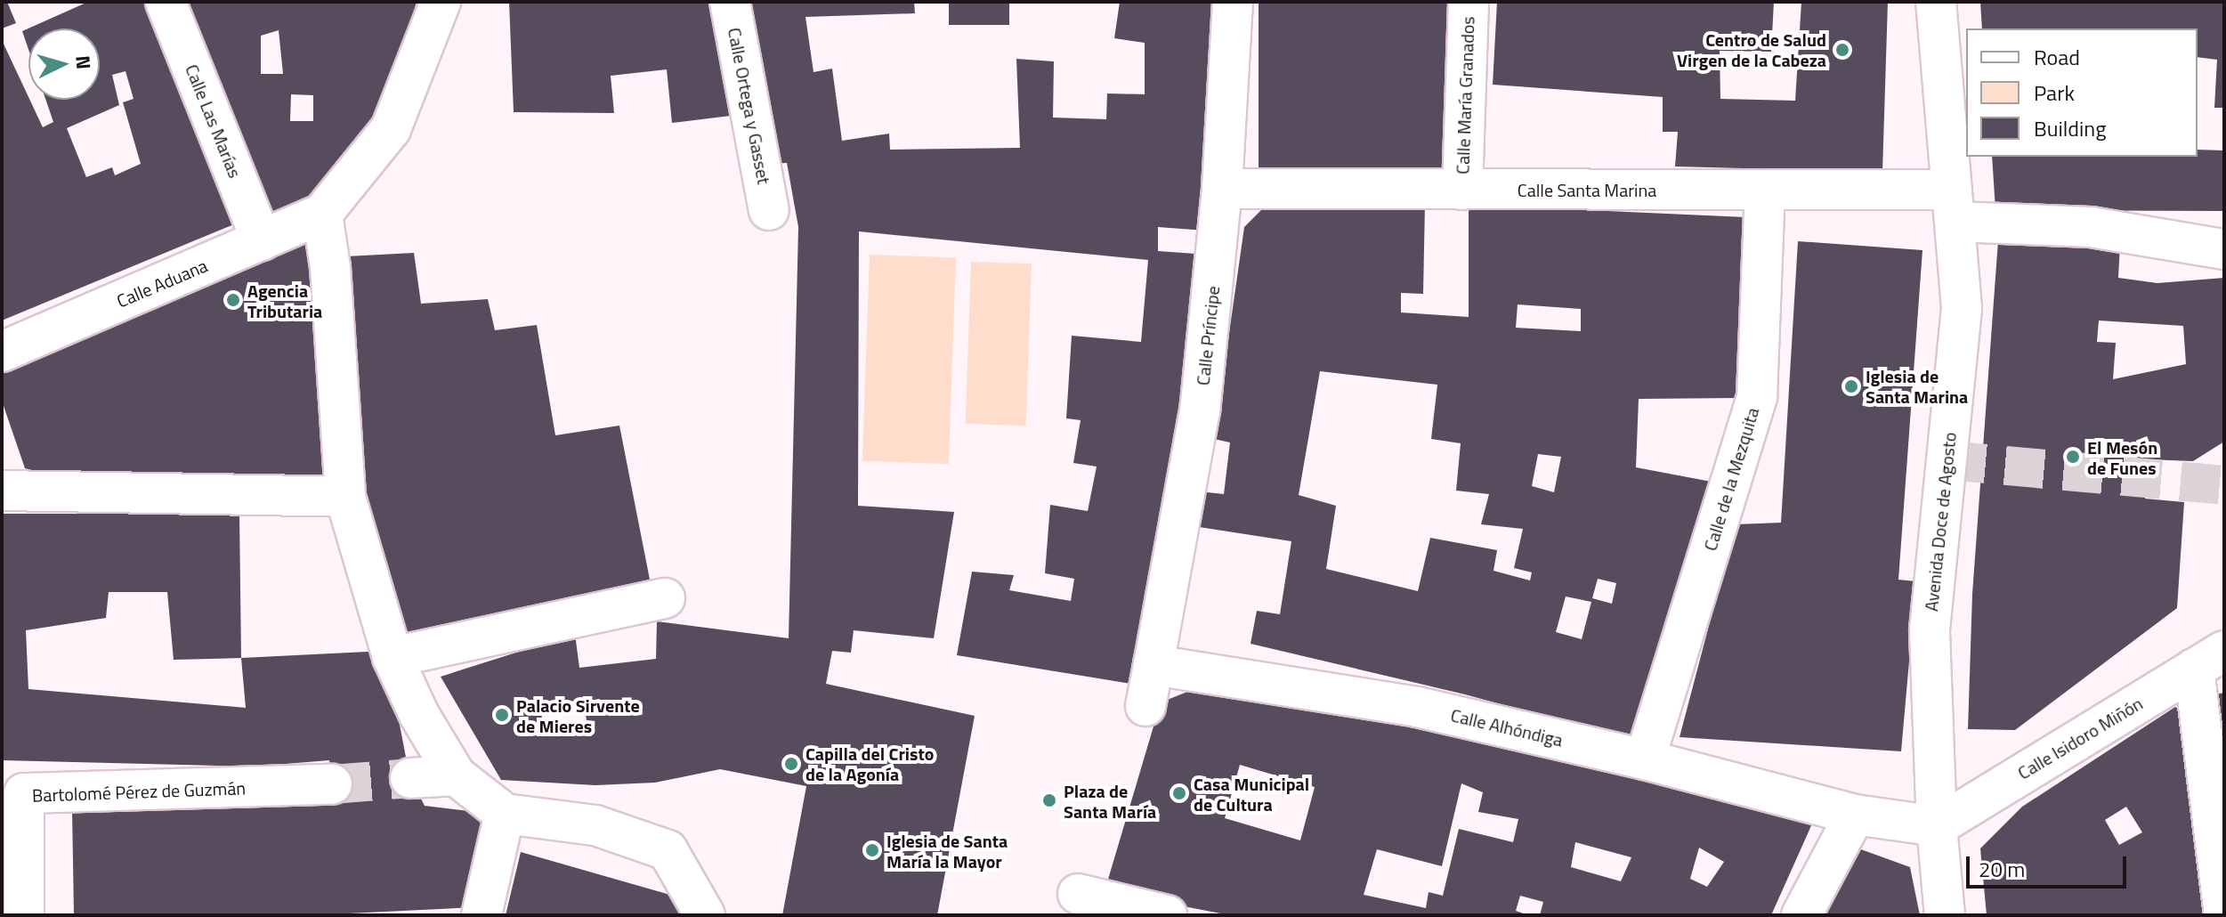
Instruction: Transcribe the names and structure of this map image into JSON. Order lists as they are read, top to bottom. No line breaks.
{"streets":{"street":["Calle María Granados","Calle Ortega y Gasset","Calle Las Marías","Calle Santa Marina","Calle Aduana","Calle Príncipe","Calle de la Mezquita","Avenida Doce de Agosto","Calle Alhóndiga","Calle Isidoro Miñón","Bartolomé Pérez de Guzmán"]},"crossings":[["Calle María Granados","Calle Santa Marina"],["Calle Las Marías","Calle Aduana"],["Calle Santa Marina","Calle Príncipe"],["Calle Santa Marina","Calle de la Mezquita"],["Calle Santa Marina","Avenida Doce de Agosto"],["Calle Príncipe","Calle Alhóndiga"],["Calle de la Mezquita","Calle Alhóndiga"],["Avenida Doce de Agosto","Calle Alhóndiga"],["Avenida Doce de Agosto","Calle Isidoro Miñón"],["Calle Alhóndiga","Calle Isidoro Miñón"]],"places":["Centro de Salud Virgen de la Cabeza","Agencia Tributaria","Iglesia de Santa Marina","El Mesón de Funes","Palacio Sirvente de Mieres","Capilla del Cristo de la Agonía","Casa Municipal de Cultura","Plaza de Santa María","Iglesia de Santa María la Mayor"],"legend":["Road","Park","Building"],"scale_bar":"20 m","north":"right"}
